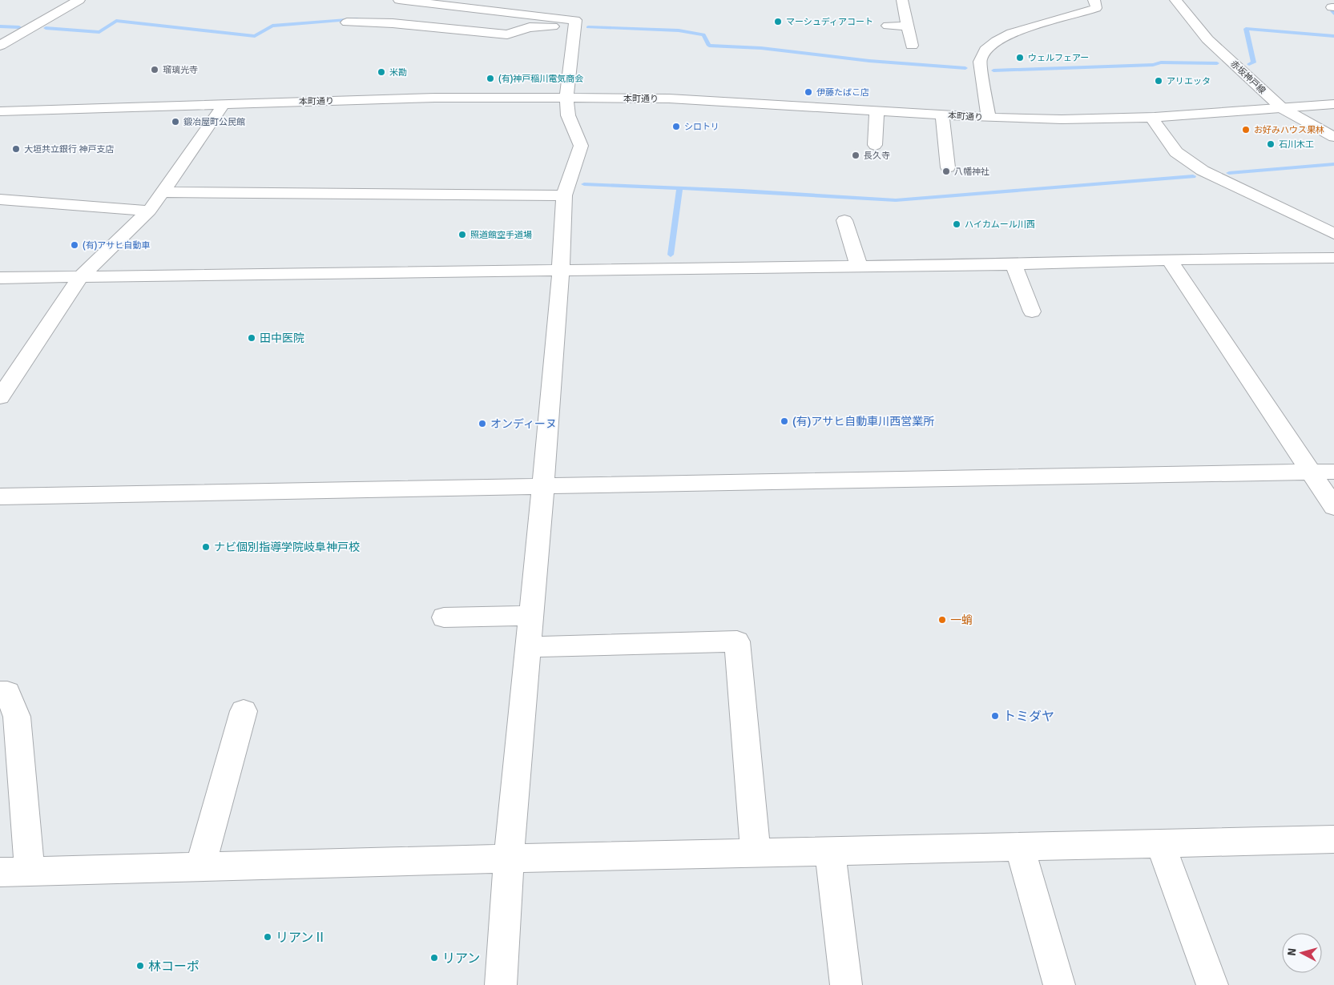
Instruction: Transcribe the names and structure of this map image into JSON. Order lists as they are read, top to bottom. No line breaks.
{"streets":{"street":["赤坂神戸線","本町通り"]},"crossings":[["赤坂神戸線","本町通り"]],"places":["マーシュディアコート","ウェルフェアー","瑠璃光寺","米勘","(有)神戸稲川電気商会","アリエッタ","伊藤たばこ店","鍛冶屋町公民館","シロトリ","お好みハウス果林","石川木工","大垣共立銀行 神戸支店","長久寺","八幡神社","ハイカムール川西","照道館空手道場","(有)アサヒ自動車","田中医院","(有)アサヒ自動車川西営業所","オンディーヌ","ナビ個別指導学院岐阜神戸校","一蛸","トミダヤ","リアンⅡ","リアン","林コーポ"],"north":"left"}
